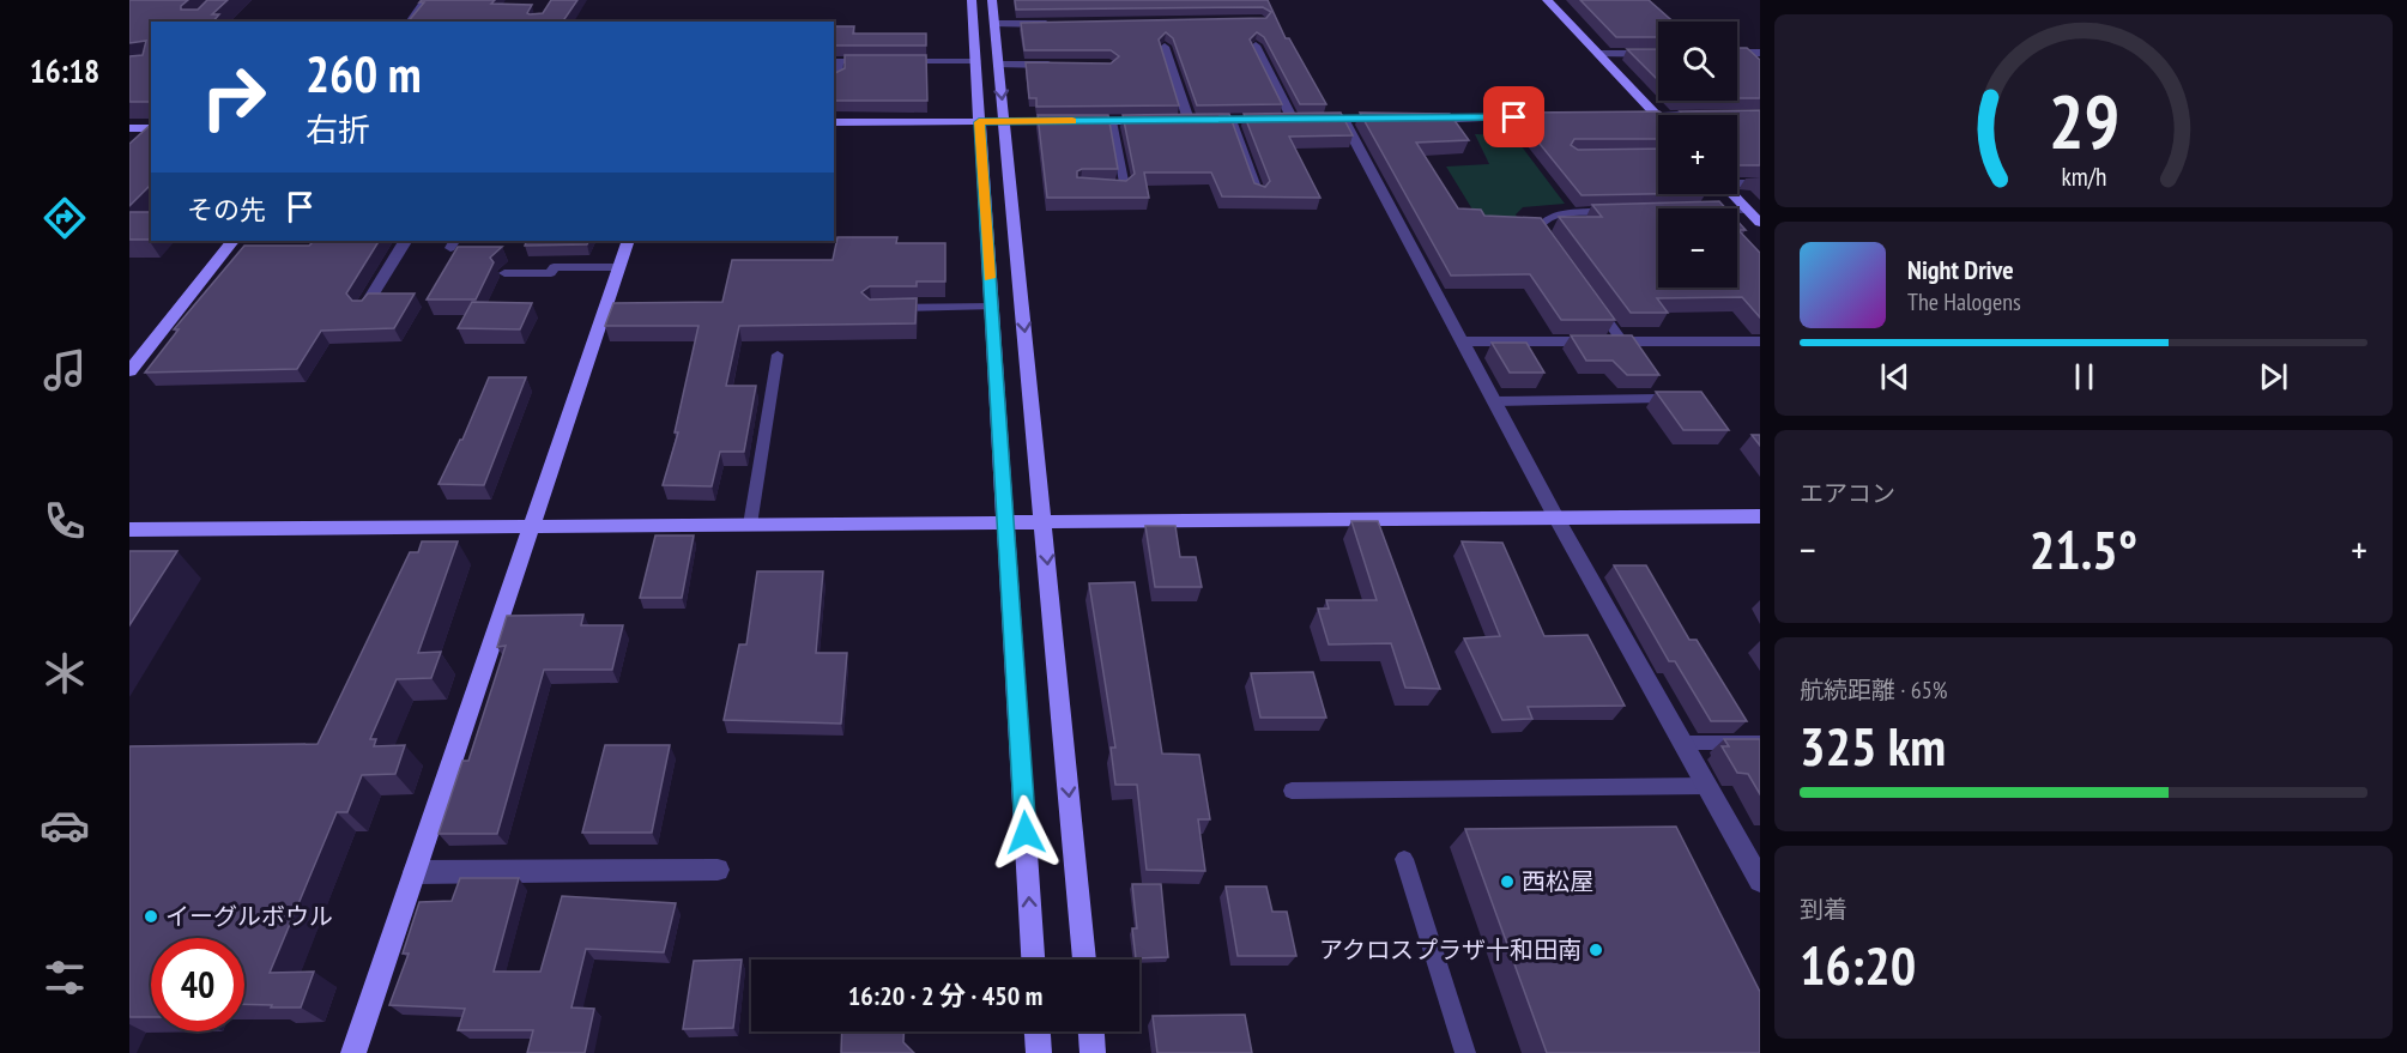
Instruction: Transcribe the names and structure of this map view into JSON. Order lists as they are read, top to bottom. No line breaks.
{"places":["西松屋","イーグルボウル","アクロスプラザ十和田南"],"page":{"tabs":"16:18","map_buttons":["+","−"],"turn":["260 m","右折"],"then":"その先","song":["Night Drive","The Halogens"],"tile":["エアコン",["航続距離 · 65%","325 km"],["到着","16:20"]],"heat":["−","21.5°","+"],"limit":"40","trip":"16:20 · 2 分 · 450 m","gauge":["29","km/h"]}}
